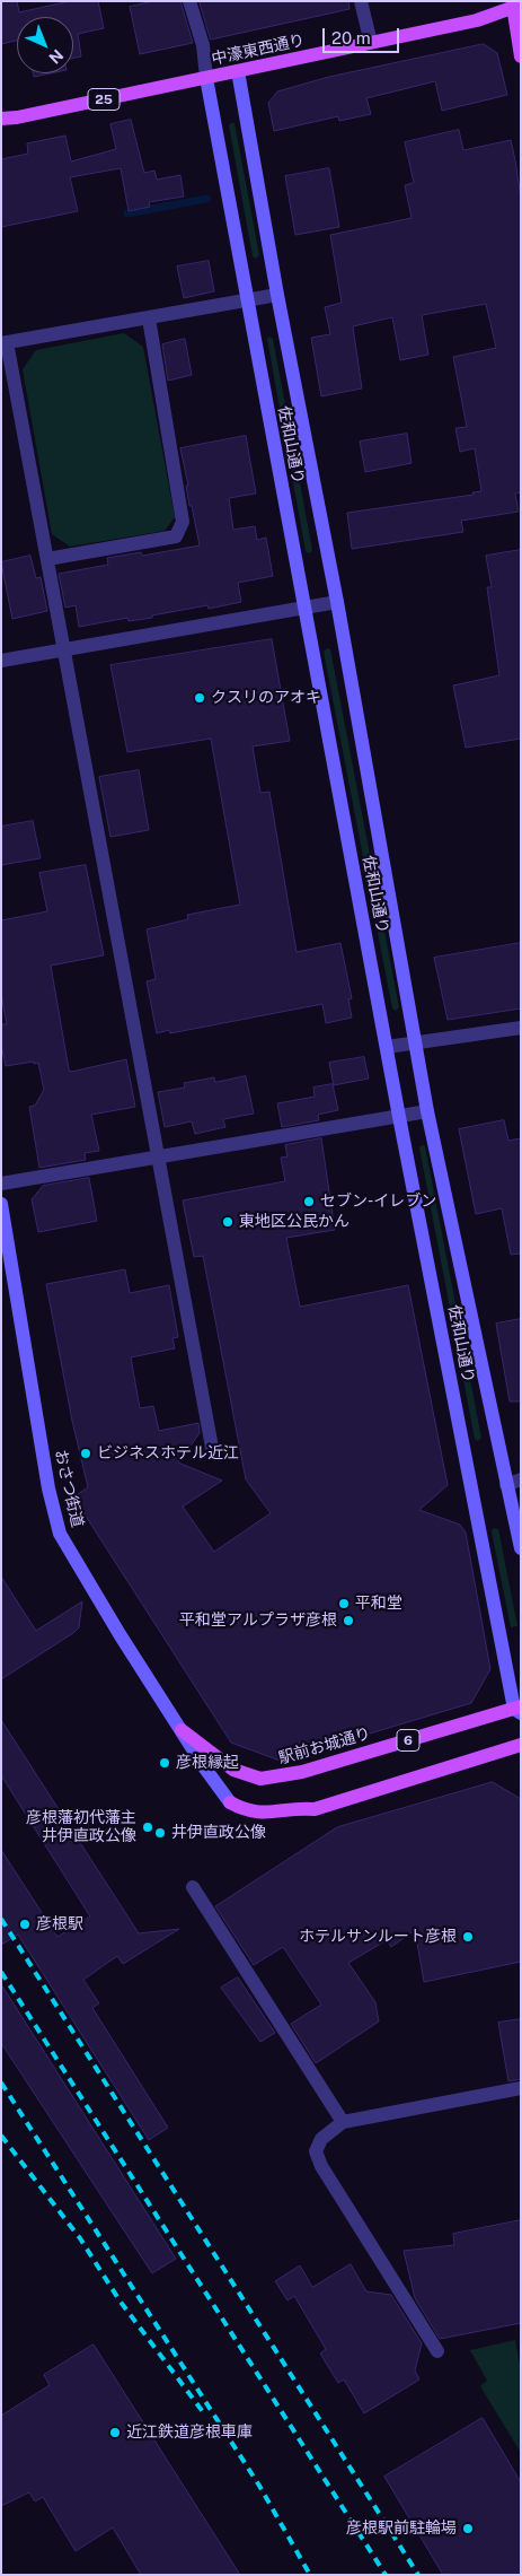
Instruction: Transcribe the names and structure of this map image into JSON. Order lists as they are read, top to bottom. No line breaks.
{"streets":{"main road":["中濠東西通り","25","6","駅前お城通り"],"street":["佐和山通り","おさつ街道"]},"crossings":[["中濠東西通り","佐和山通り"],["佐和山通り","駅前お城通り"],["おさつ街道","駅前お城通り"]],"places":["クスリのアオキ","セブン-イレブン","東地区公民かん","ビジネスホテル近江","平和堂","平和堂アルプラザ彦根","彦根縁起","彦根藩初代藩主 井伊直政公像","井伊直政公像","彦根駅","ホテルサンルート彦根","近江鉄道彦根車庫","彦根駅前駐輪場"],"scale_bar":"20 m","north":"bottom right"}
